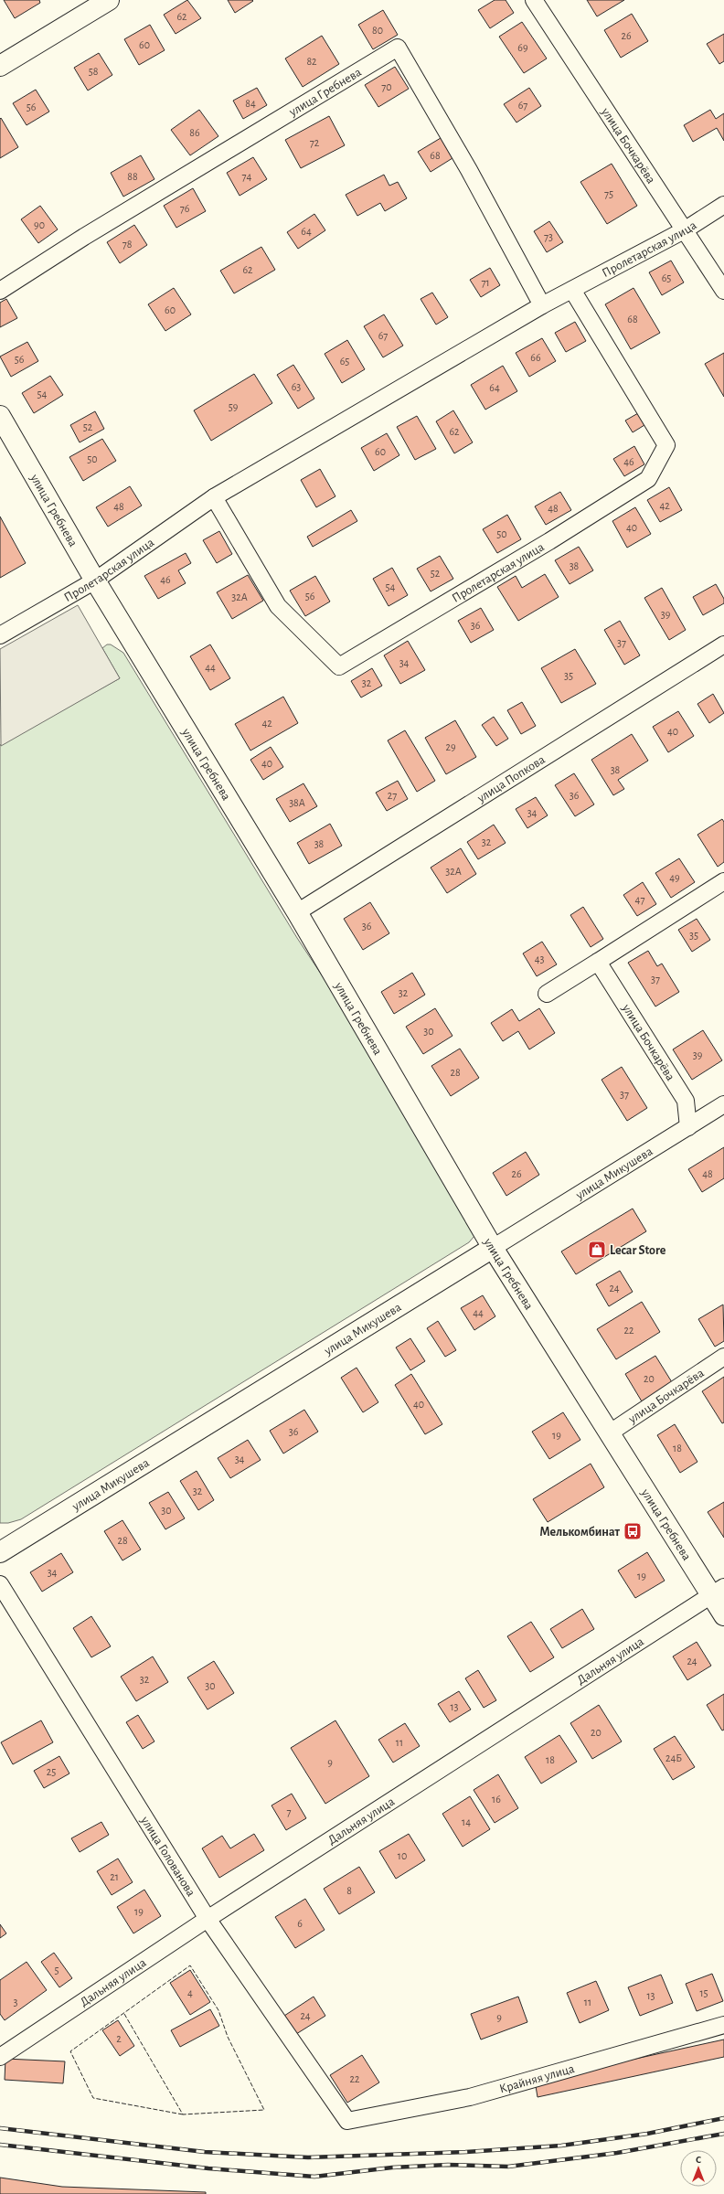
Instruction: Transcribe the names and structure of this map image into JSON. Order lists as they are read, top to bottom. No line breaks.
{"streets":{"street":["улица Гребнева","улица Бочкарёва","Пролетарская улица","улица Попкова","улица Микушева","Дальняя улица","улица Голованова","Крайняя улица"]},"crossings":[["улица Гребнева","улица Бочкарёва"],["улица Гребнева","Пролетарская улица"],["улица Гребнева","улица Попкова"],["улица Гребнева","улица Микушева"],["улица Гребнева","Дальняя улица"],["улица Бочкарёва","Пролетарская улица"],["улица Бочкарёва","улица Микушева"],["Дальняя улица","улица Голованова"],["улица Голованова","Крайняя улица"]],"places":{"shop":["Lecar Store"],"bus stop":["Мелькомбинат"]},"house_numbers":["62","80","26","60","69","82","58","70","84","67","56","86","72","68","88","74","75","76","90","64","73","78","62","65","71","60","68","67","66","56","65","63","64","54","59","52","62","60","50","46","42","48","48","40","50","38","52","46","54","56","32А","39","36","37","34","44","35","32","42","40","29","40","38","27","36","38А","34","32","38","32А","49","47","36","35","43","37","32","30","39","28","37","26","48","24","44","22","20","40","36","19","18","34","32","30","28","34","19","24","32","30","13","20","11","24Б","18","9","25","16","7","14","10","21","8","19","6","5","4","15","13","3","11","24","9","2","22"],"north":"top"}
